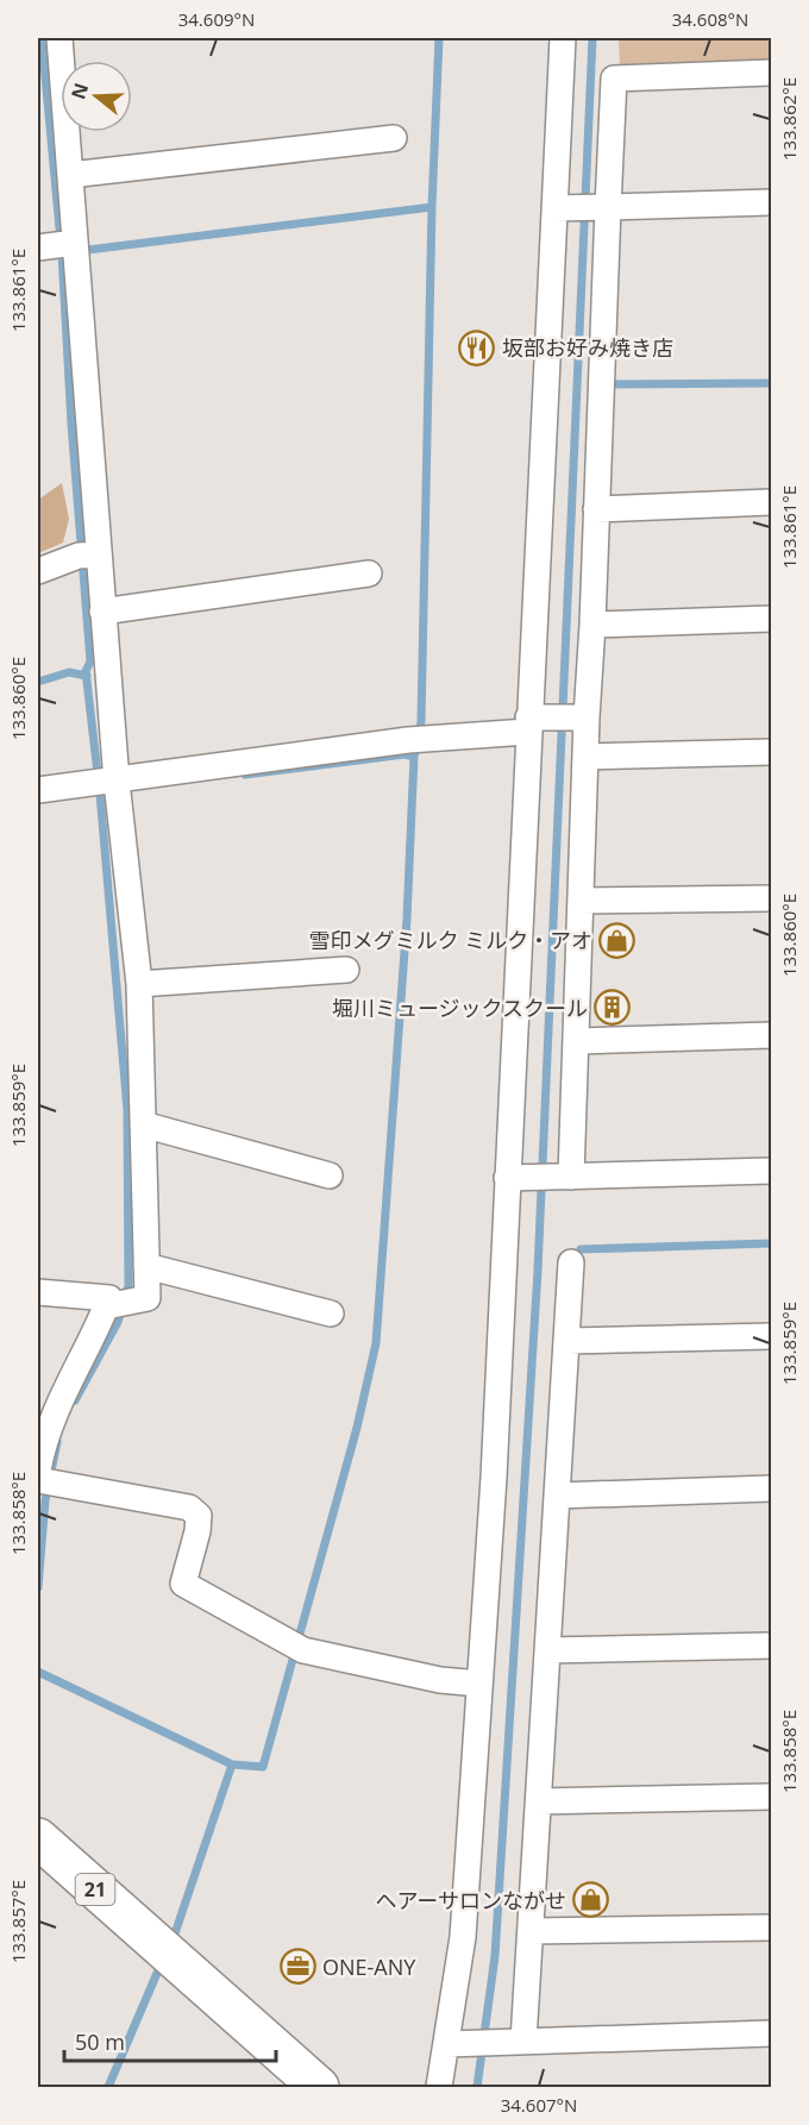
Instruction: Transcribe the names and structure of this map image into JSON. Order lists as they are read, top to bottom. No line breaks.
{"streets":{"main road":["21"]},"places":{"restaurant":["坂部お好み焼き店"],"shop":["雪印メグミルク ミルク・アオ","ヘアーサロンながせ"],"building":["堀川ミュージックスクール"],"office":["ONE-ANY"]},"scale_bar":"50 m","north":"left","coordinates":["34.609°N","34.608°N","133.862°E","133.861°E","133.860°E","133.859°E","133.858°E","133.857°E","34.607°N"]}
